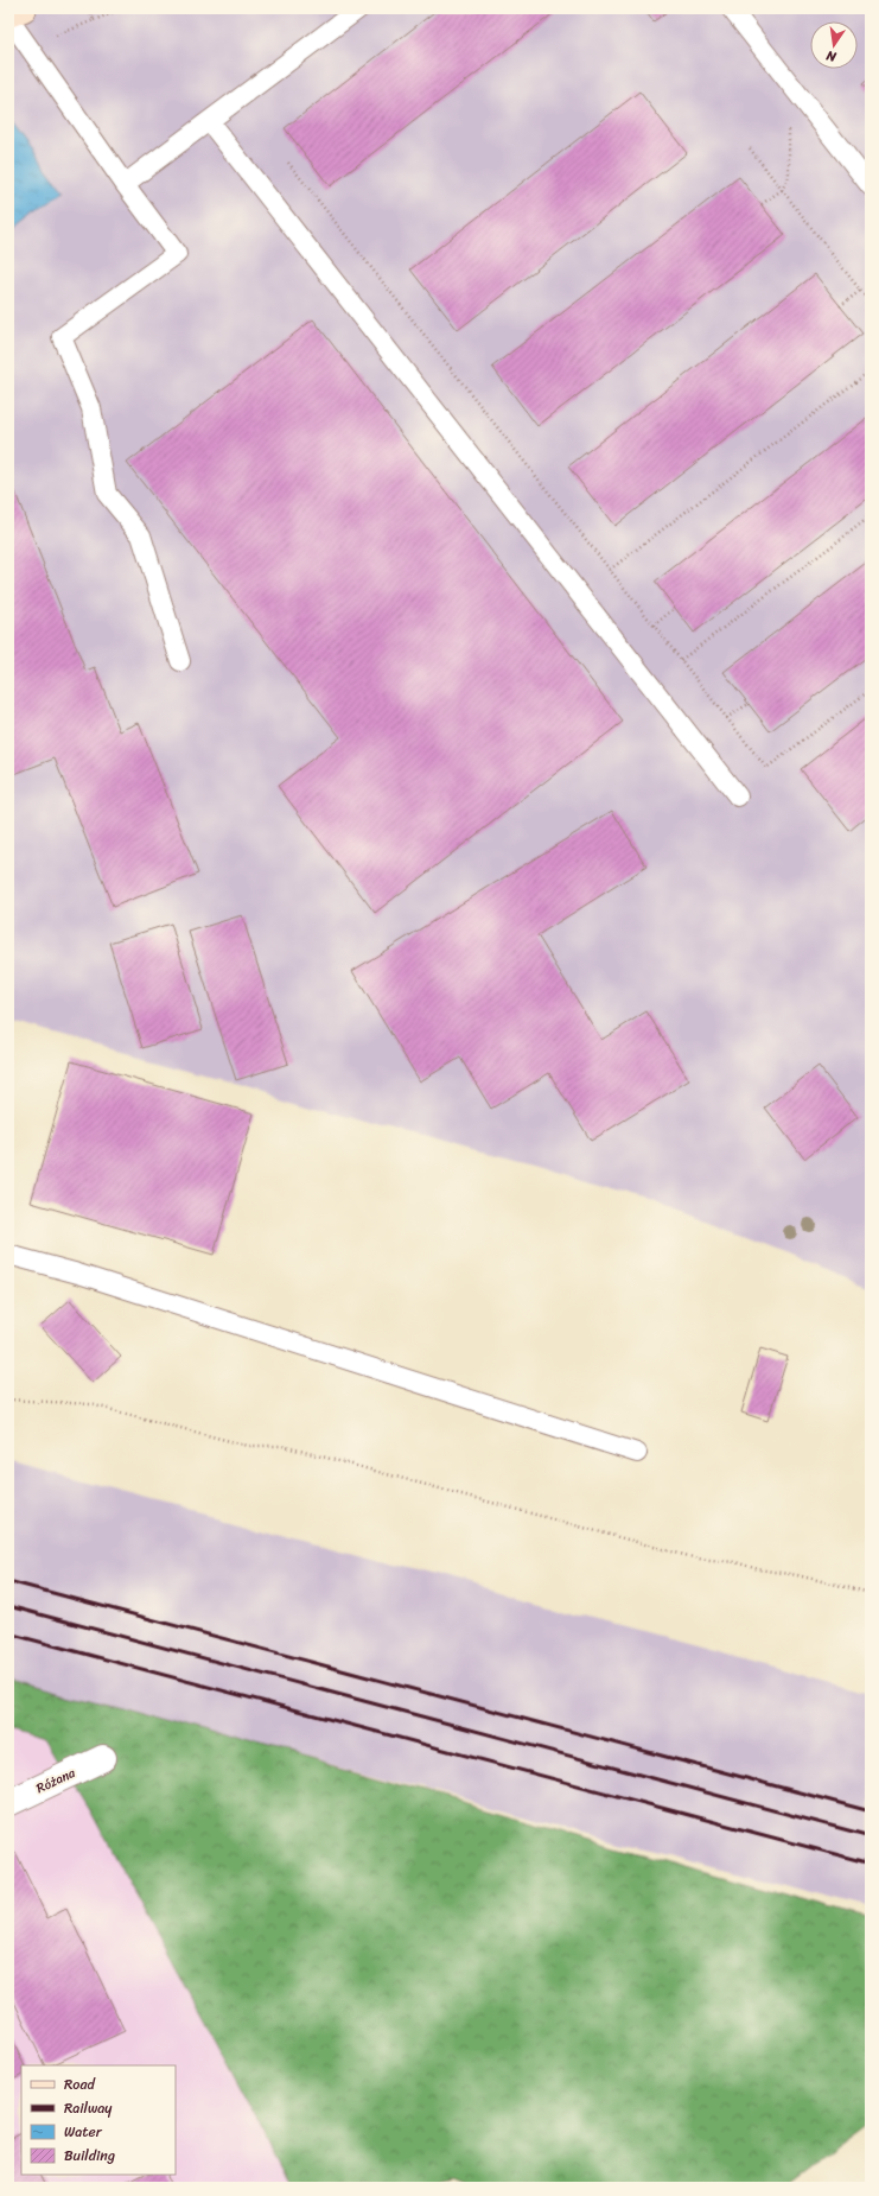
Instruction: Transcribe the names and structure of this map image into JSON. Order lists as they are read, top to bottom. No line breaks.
{"streets":{"street":["Różana"]},"legend":["Road","Railway","Water","Building"],"north":"bottom"}
